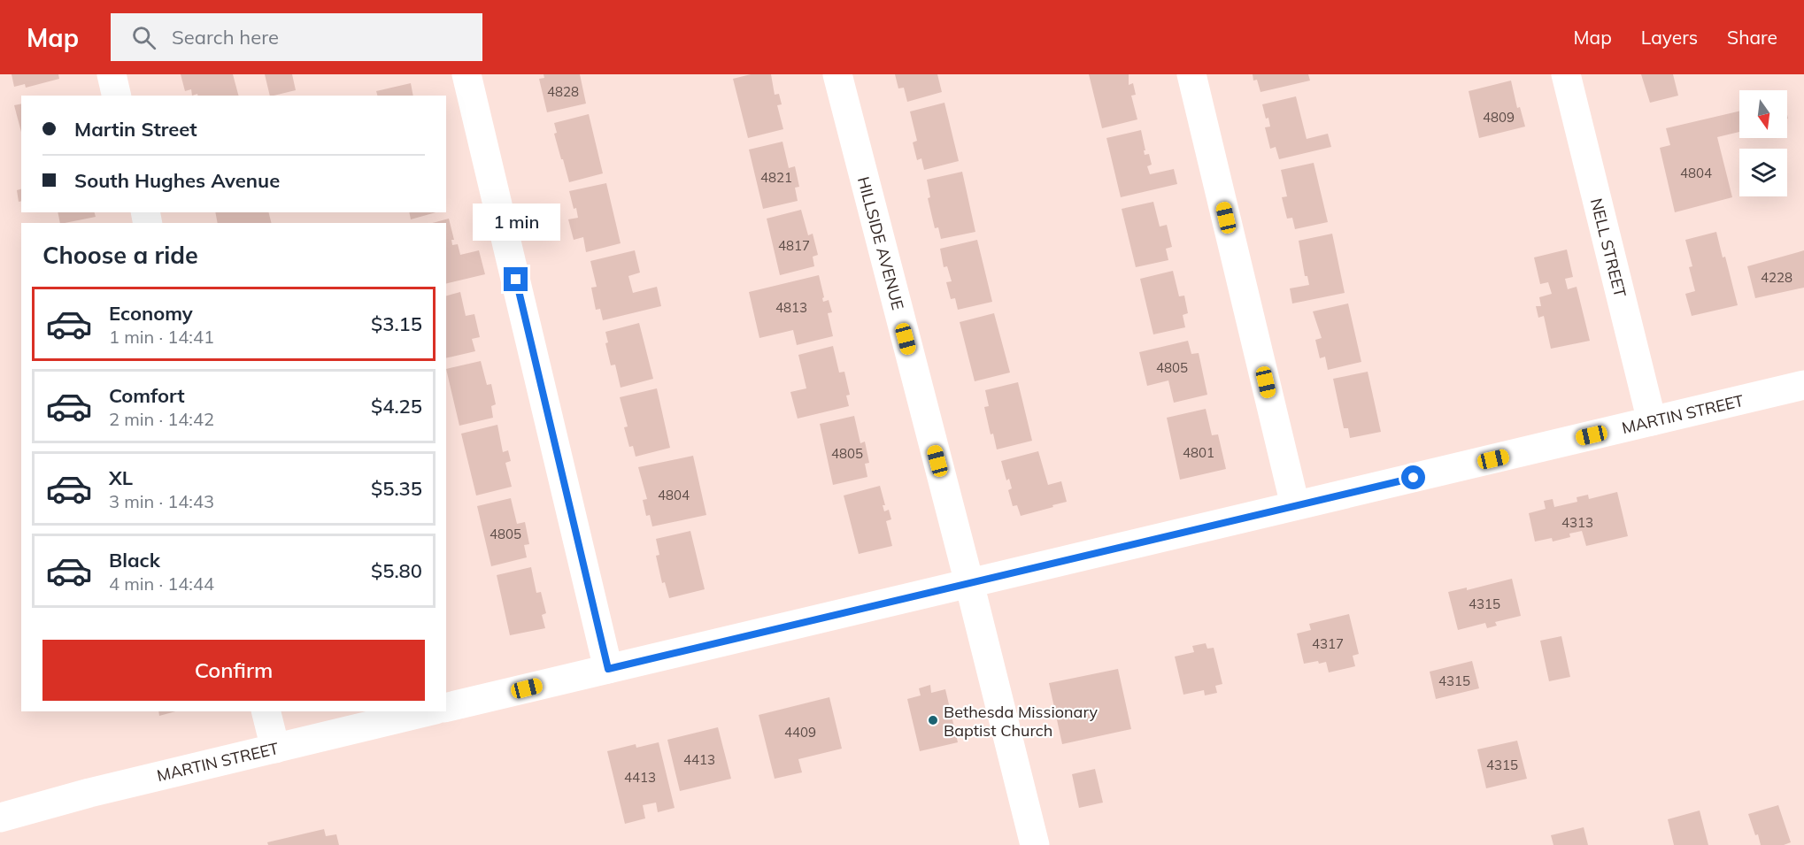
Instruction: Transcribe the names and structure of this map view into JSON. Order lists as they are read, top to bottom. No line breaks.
{"streets":{"street":["HILLSIDE AVENUE","NELL STREET","MARTIN STREET"]},"crossings":[["HILLSIDE AVENUE","MARTIN STREET"],["NELL STREET","MARTIN STREET"]],"places":["Bethesda Missionary Baptist Church"],"house_numbers":["4828","4809","4804","4821","4817","4228","4813","4805","4801","4805","4804","4313","4805","4315","4317","4315","4409","4413","4315","4413"],"north":"bottom","page":{"header":"Map","search":"Search here","nav":["Map","Layers","Share"],"banner":["Martin Street","South Hughes Avenue"],"bubble":"1 min","heading":"Choose a ride","list":[{"name":"Economy","note":"1 min · 14:41","value":"$3.15"},{"name":"Comfort","note":"2 min · 14:42","value":"$4.25"},{"name":"XL","note":"3 min · 14:43","value":"$5.35"},{"name":"Black","note":"4 min · 14:44","value":"$5.80"}],"buttons":"Confirm"}}
